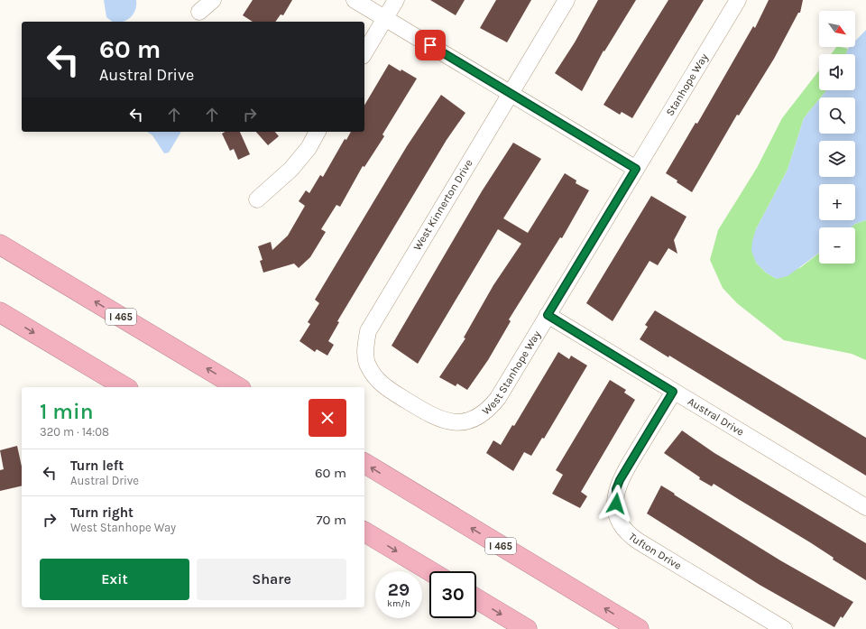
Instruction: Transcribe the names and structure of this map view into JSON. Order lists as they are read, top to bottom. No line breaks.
{"streets":{"highway":["I 465"],"street":["Stanhope Way","West Kinnerton Drive","West Stanhope Way","Austral Drive","Tufton Drive"]},"crossings":[["Stanhope Way","West Stanhope Way"],["West Kinnerton Drive","West Stanhope Way"],["West Stanhope Way","Austral Drive"],["Austral Drive","Tufton Drive"]],"north":"bottom right","page":{"map_buttons":["+","−"],"turn":["60 m","Austral Drive"],"heading":["1 min","320 m · 14:08"],"list":[{"name":"Turn left","note":"Austral Drive","value":"60 m"},{"name":"Turn right","note":"West Stanhope Way","value":"70 m"}],"buttons":["Exit","Share"],"speed":"29 km/h","limit":"30"}}
